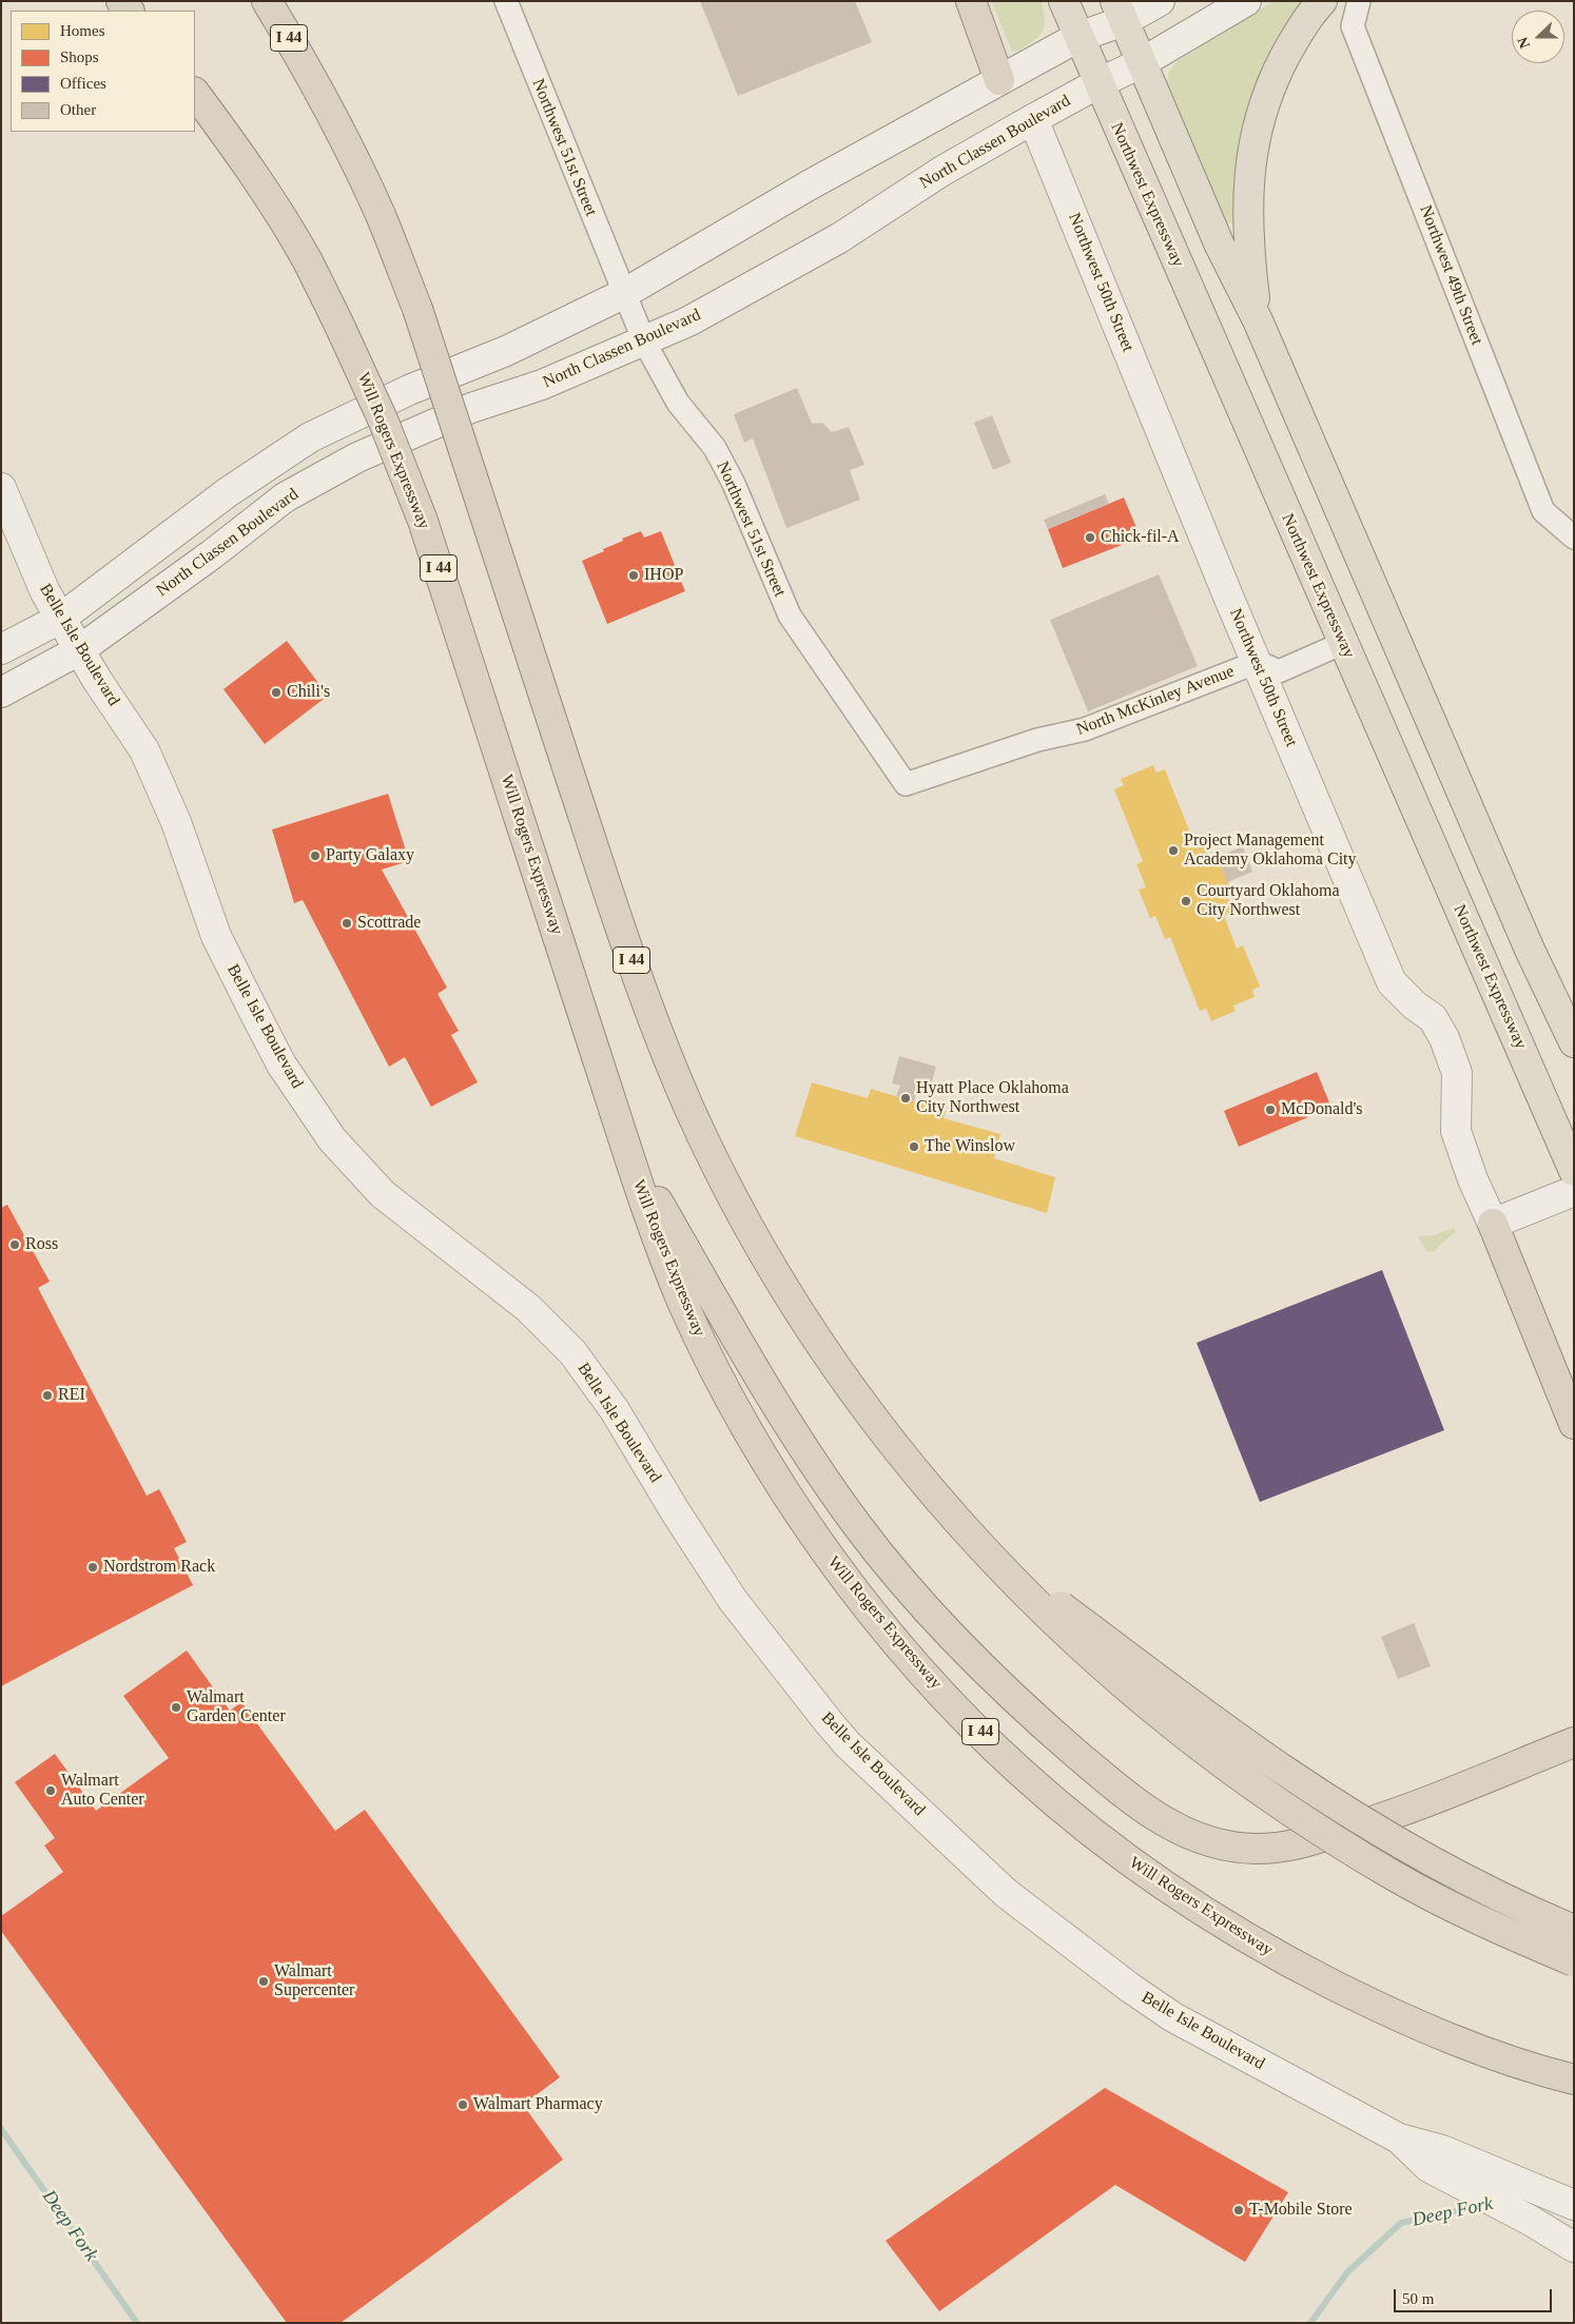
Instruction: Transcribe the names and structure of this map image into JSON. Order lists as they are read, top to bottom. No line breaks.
{"streets":{"highway":["I 44","Northwest Expressway","Will Rogers Expressway"],"street":["North Classen Boulevard","Northwest 51st Street","Northwest 49th Street","Northwest 50th Street","Belle Isle Boulevard","North McKinley Avenue"]},"crossings":[["North Classen Boulevard","Northwest 51st Street"],["North Classen Boulevard","Northwest Expressway"],["North Classen Boulevard","Northwest 50th Street"],["North Classen Boulevard","Belle Isle Boulevard"],["Northwest 51st Street","North McKinley Avenue"],["Northwest Expressway","North McKinley Avenue"],["Northwest 50th Street","North McKinley Avenue"]],"water":["Deep Fork"],"places":["Chick-fil-A","IHOP","Chili's","Project Management Academy Oklahoma City","Party Galaxy","Courtyard Oklahoma City Northwest","Scottrade","Hyatt Place Oklahoma City Northwest","McDonald's","The Winslow","Ross","REI","Nordstrom Rack","Walmart Garden Center","Walmart Auto Center","Walmart Supercenter","Walmart Pharmacy","T-Mobile Store"],"legend":["Homes","Shops","Offices","Other"],"scale_bar":"50 m","north":"left"}
